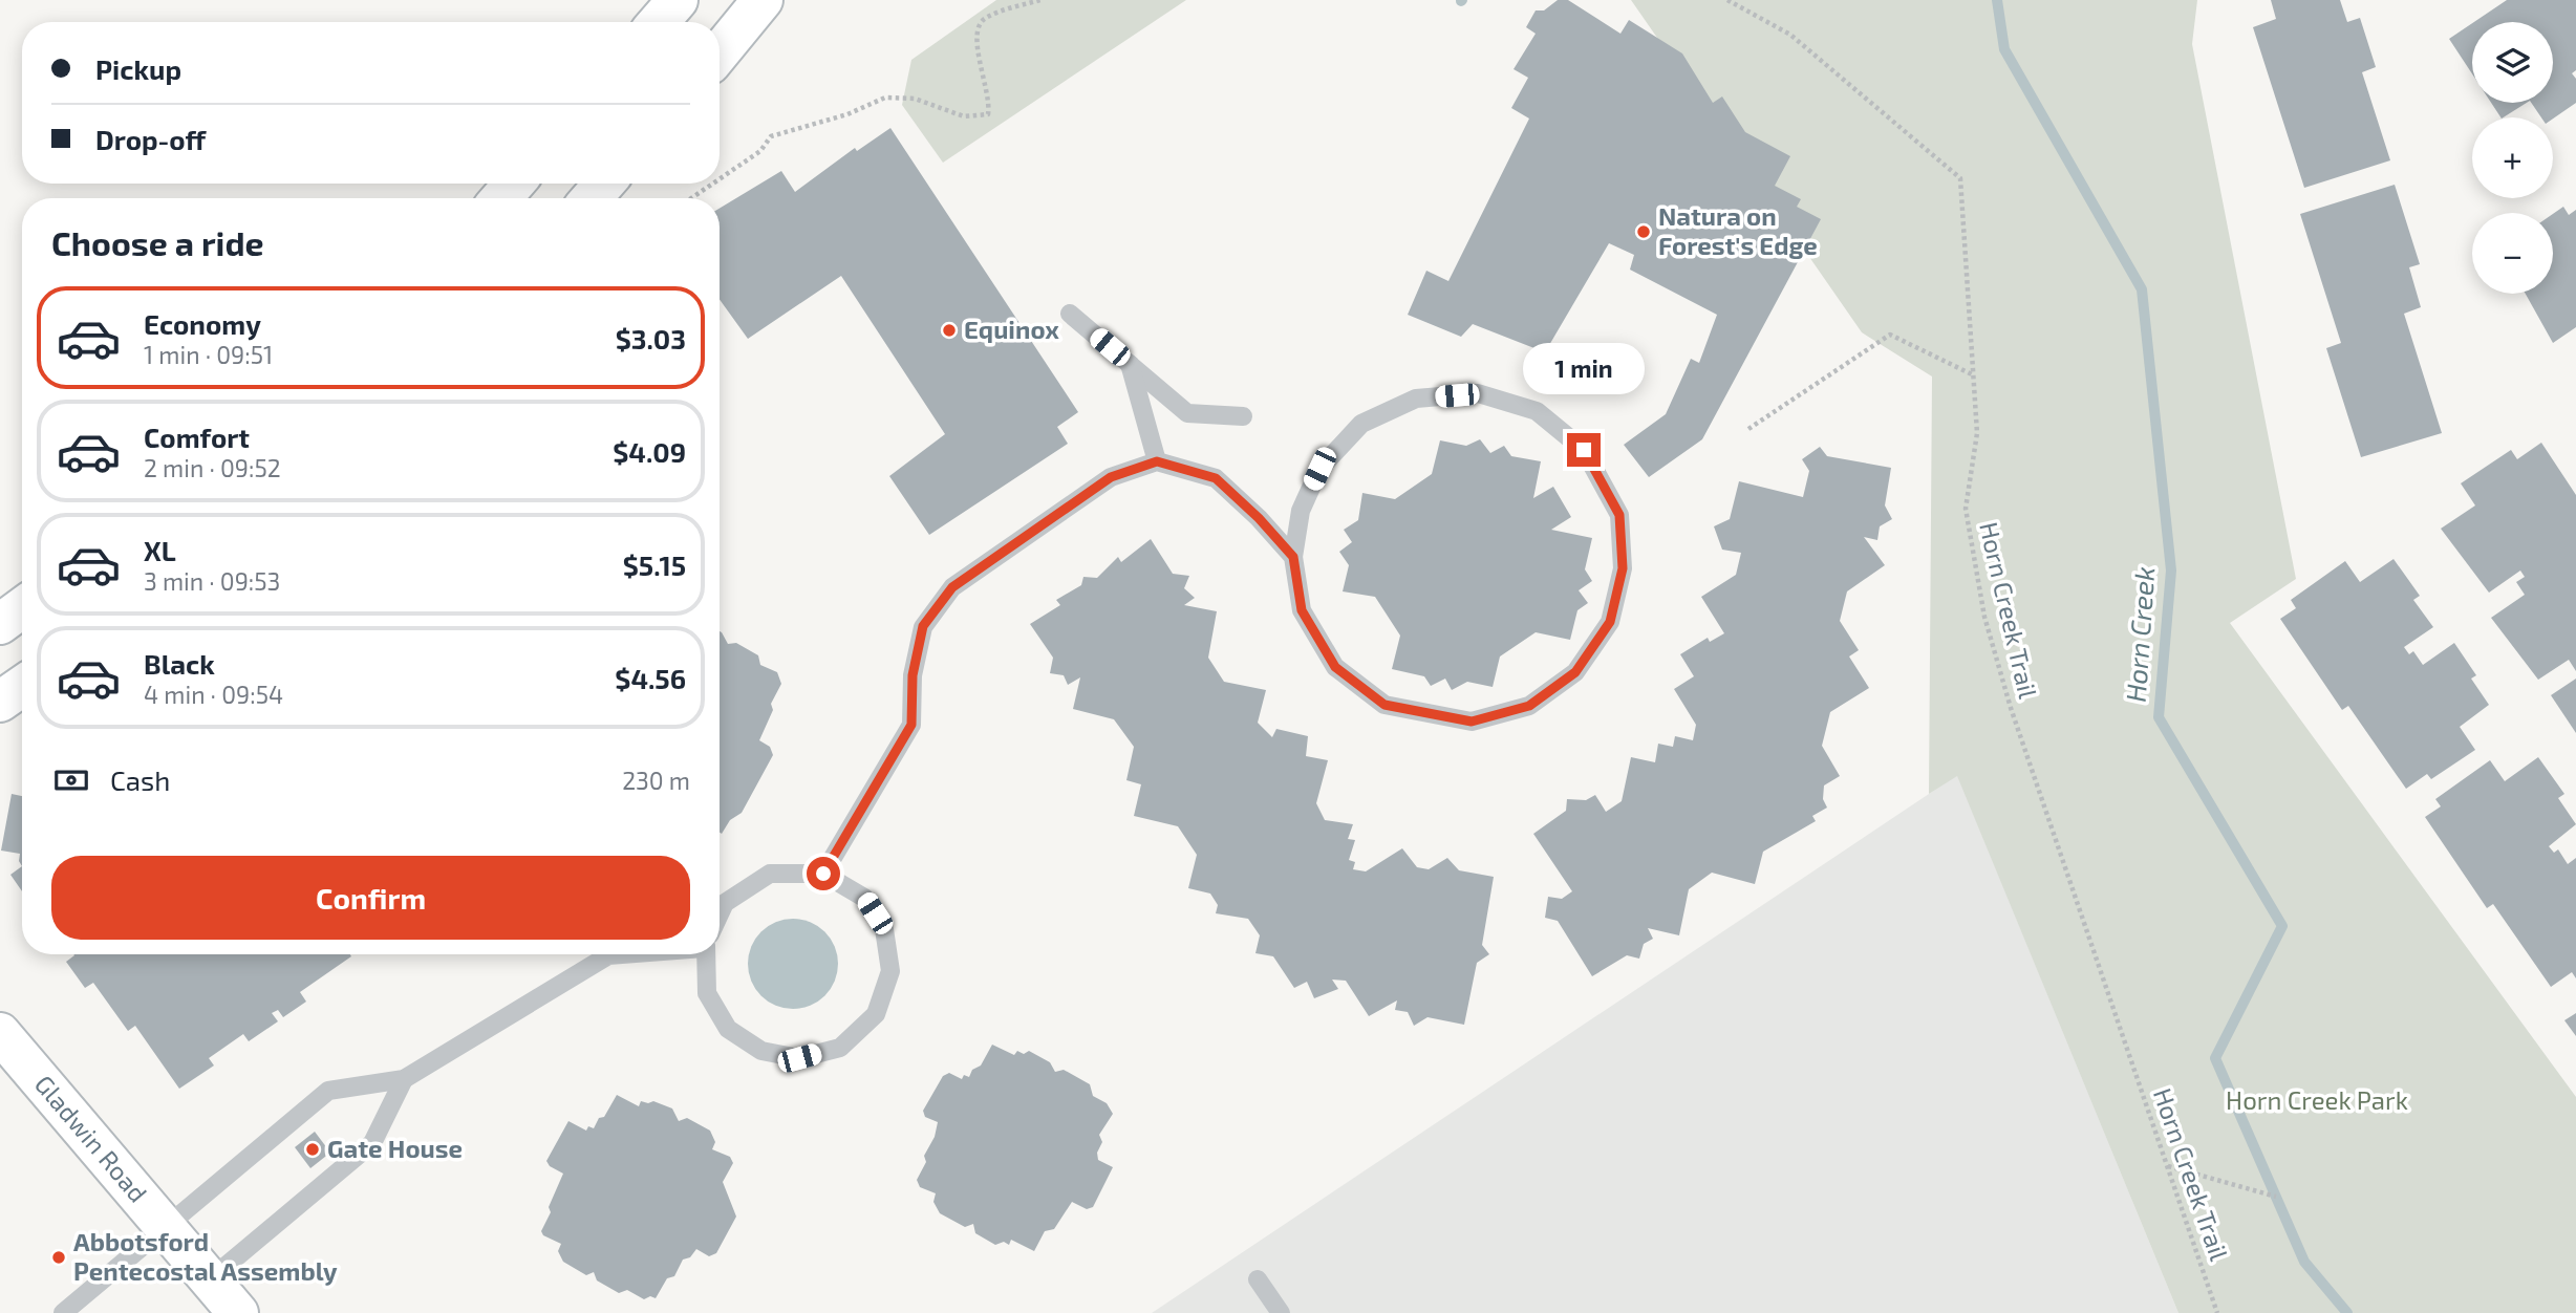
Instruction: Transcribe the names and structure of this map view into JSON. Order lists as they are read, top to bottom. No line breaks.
{"streets":{"main road":["Gladwin Road"],"path":["Horn Creek Trail"]},"water":["Horn Creek"],"parks":["Horn Creek Park"],"places":["Natura on Forest's Edge","Equinox","Gate House","Abbotsford Pentecostal Assembly"],"page":{"map_buttons":["+","−"],"banner":["Pickup","Drop-off"],"heading":"Choose a ride","list":[{"name":"Economy","note":"1 min · 09:51","value":"$3.03"},{"name":"Comfort","note":"2 min · 09:52","value":"$4.09"},{"name":"XL","note":"3 min · 09:53","value":"$5.15"},{"name":"Black","note":"4 min · 09:54","value":"$4.56"}],"bubble":"1 min","pay":["Cash","230 m"],"buttons":"Confirm"}}
